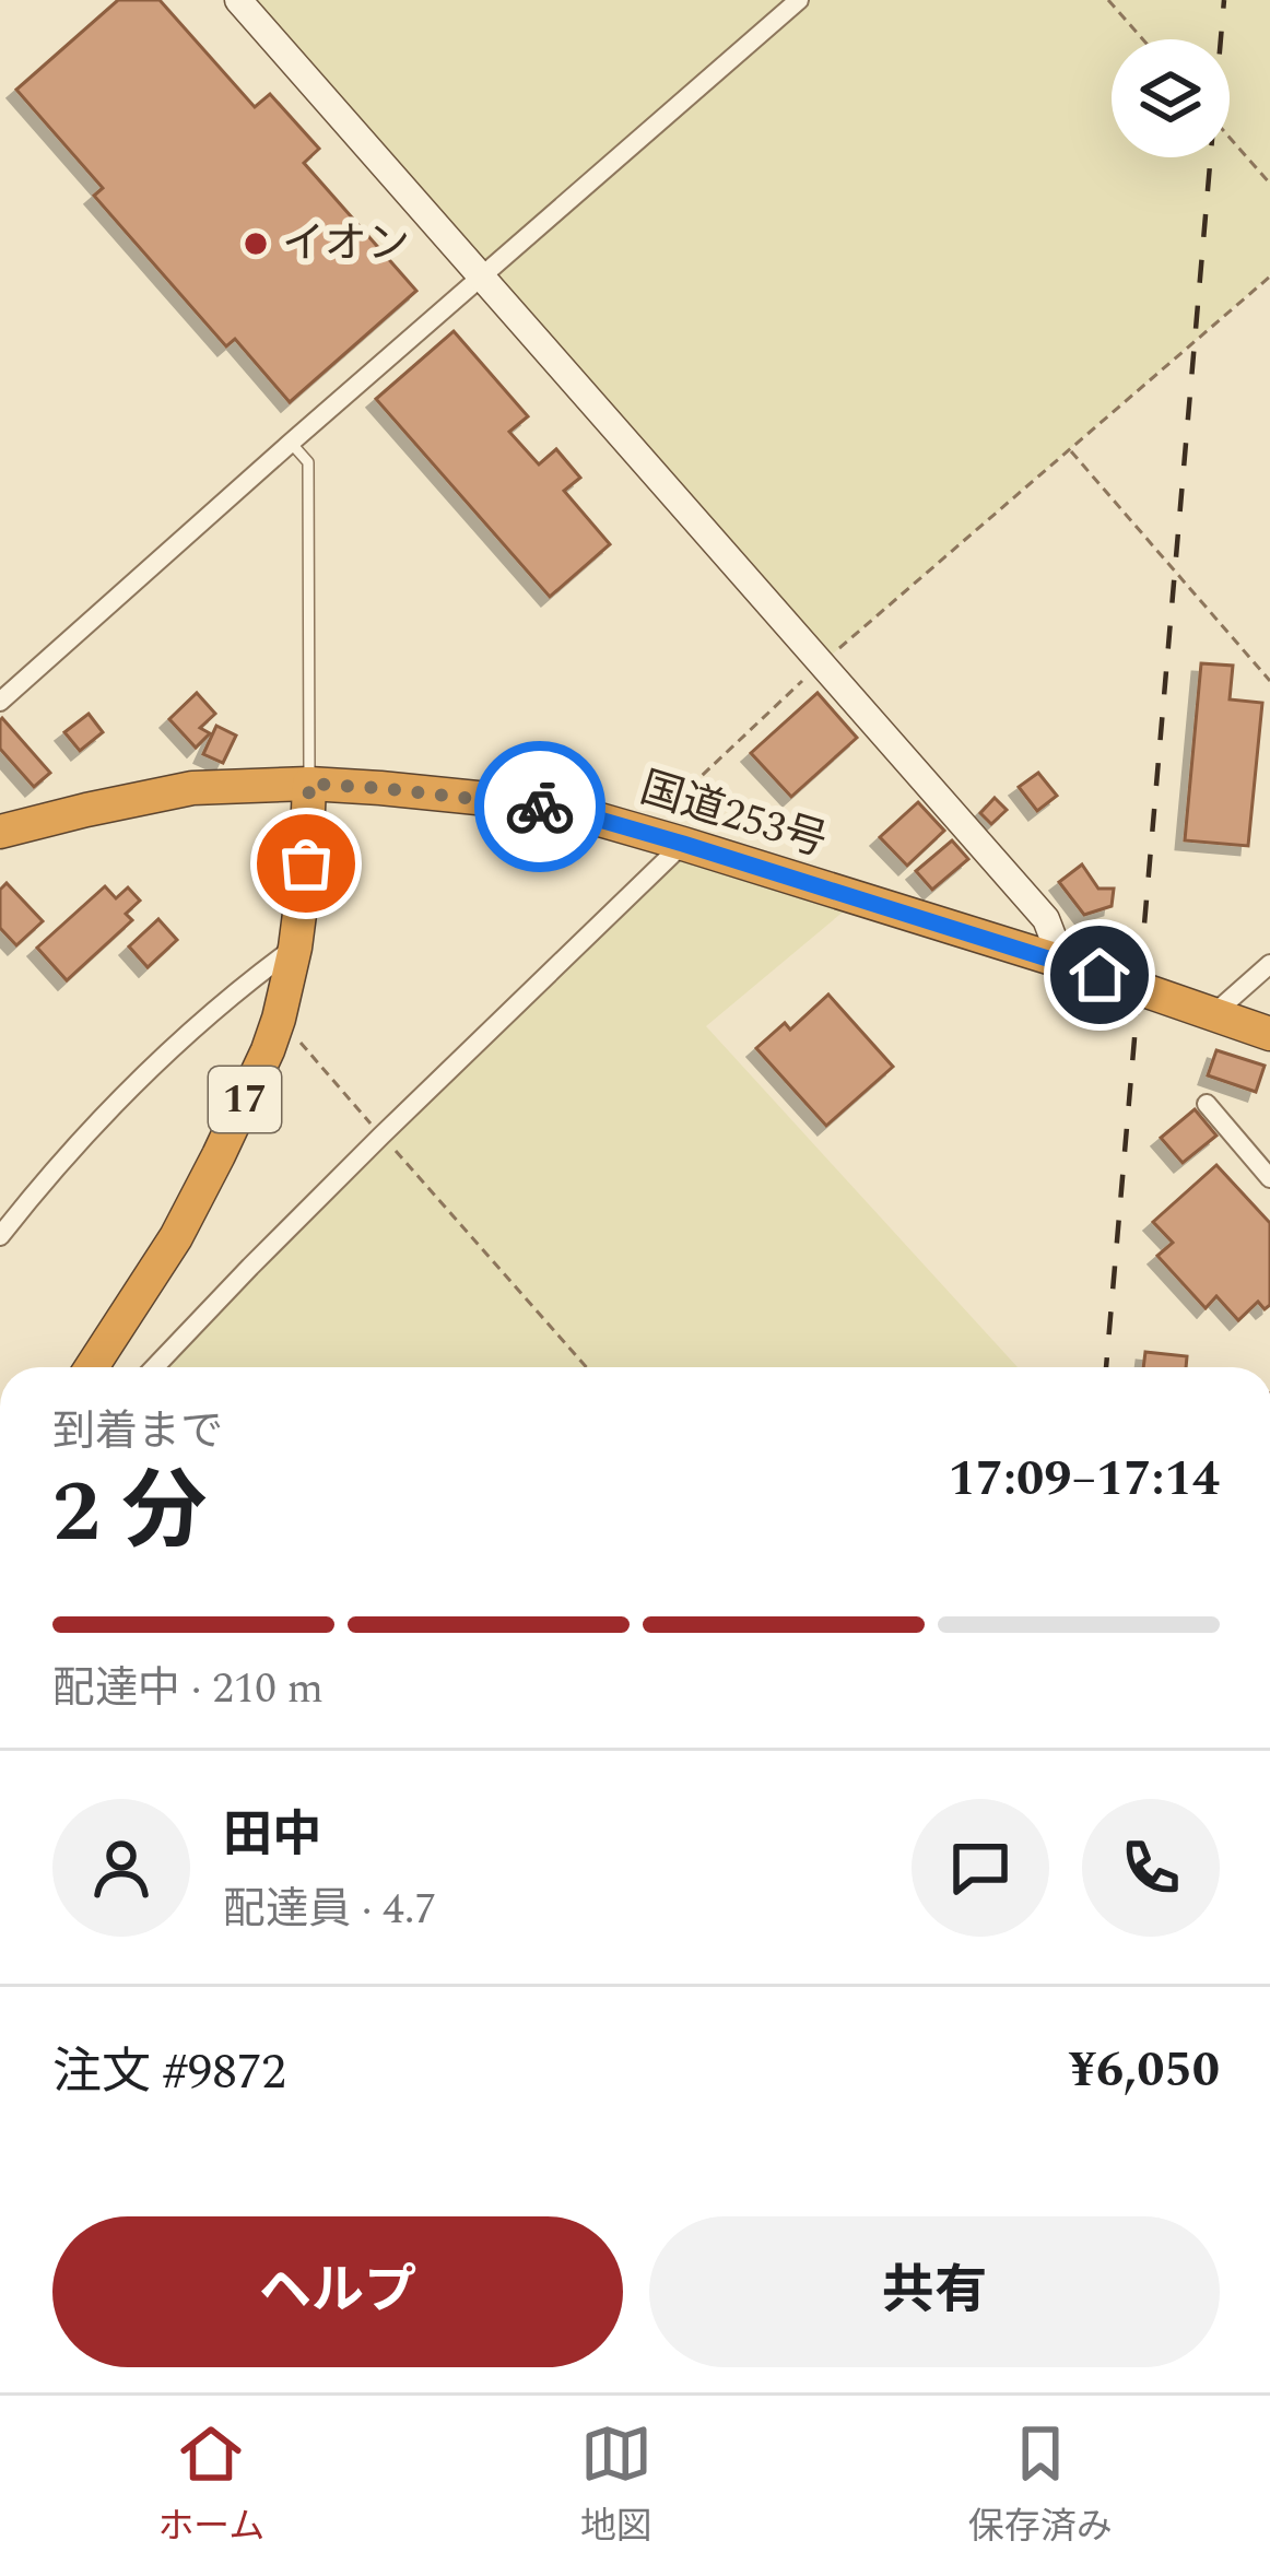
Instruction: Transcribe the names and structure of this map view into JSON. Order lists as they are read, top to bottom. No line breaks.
{"streets":{"highway":["国道253号","17"]},"crossings":[["国道253号","17"]],"places":["イオン"],"page":{"heading":["2 分","到着まで","17:09–17:14"],"panel":["田中","配達員 · 4.7","注文 #9872","¥6,050"],"bar":"配達中 · 210 m","buttons":["ヘルプ","共有"],"tabs":["ホーム","地図","保存済み"]}}
